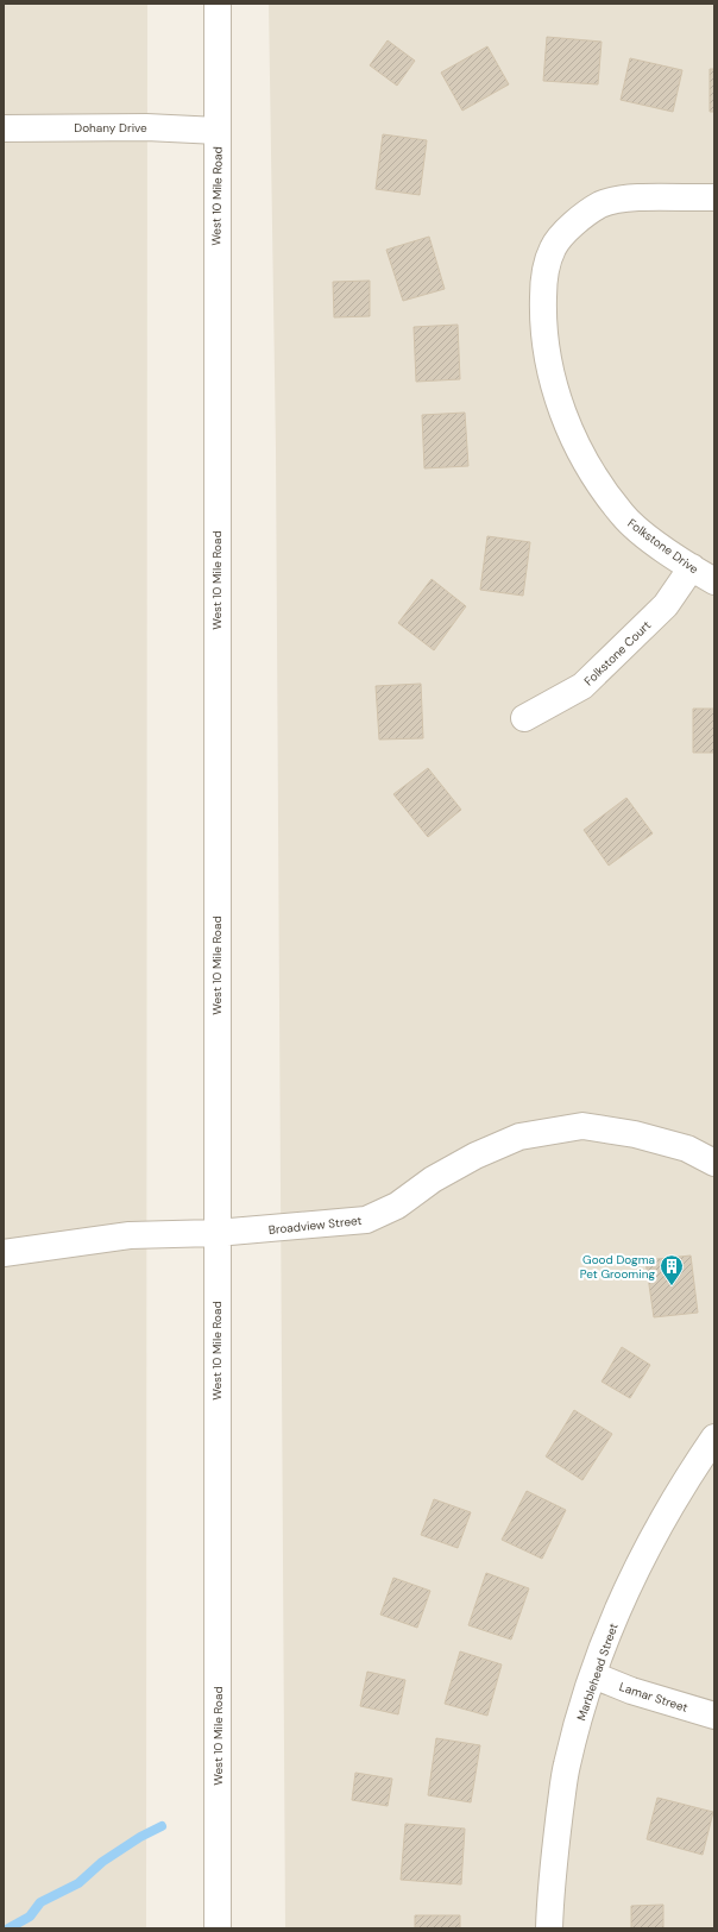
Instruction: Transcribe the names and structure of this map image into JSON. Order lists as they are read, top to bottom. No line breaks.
{"streets":{"street":["Dohany Drive","West 10 Mile Road","Folkstone Drive","Folkstone Court","Broadview Street","Marblehead Street","Lamar Street"]},"crossings":[["Dohany Drive","West 10 Mile Road"],["West 10 Mile Road","Broadview Street"],["Folkstone Drive","Folkstone Court"],["Marblehead Street","Lamar Street"]],"places":{"building":["Good Dogma Pet Grooming"]}}
